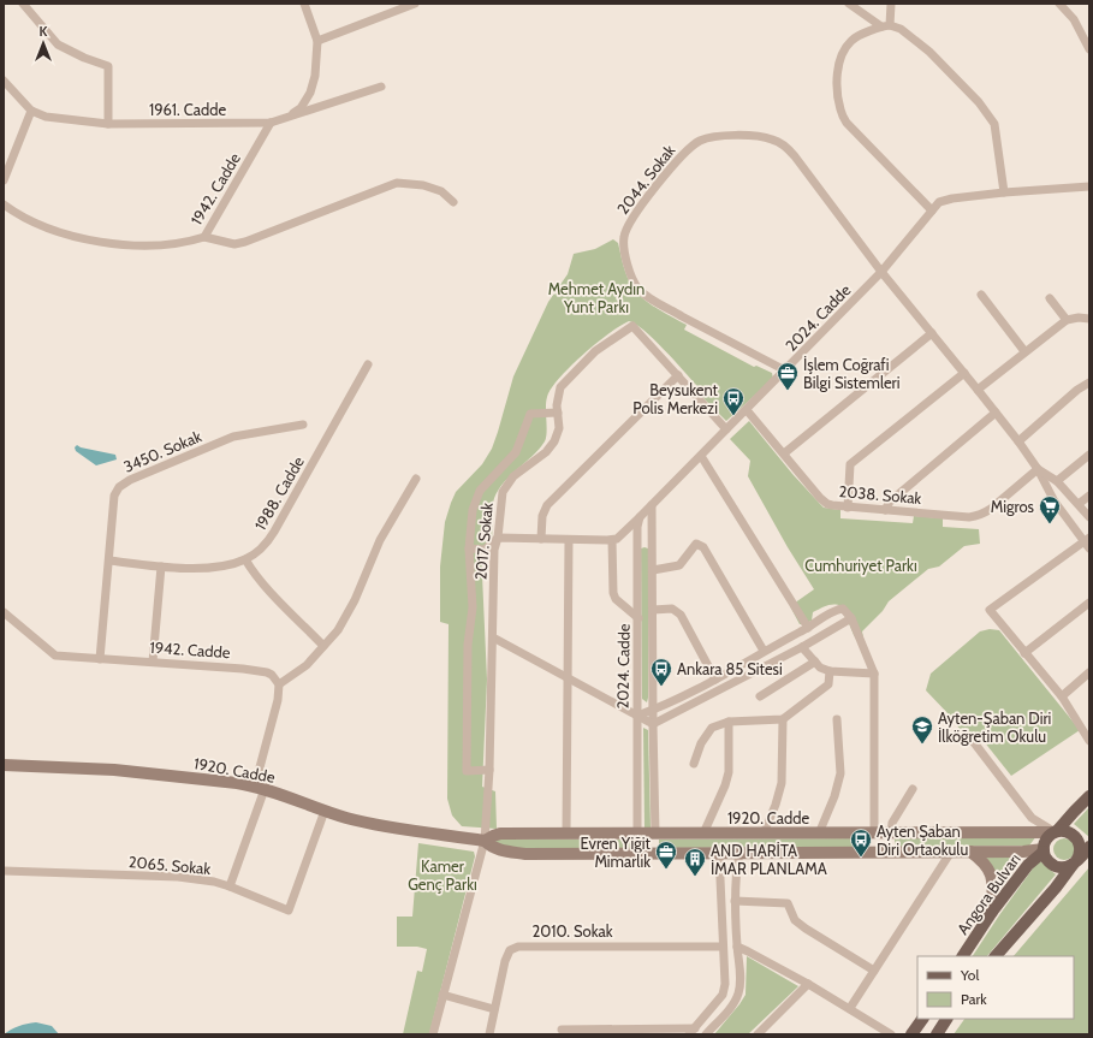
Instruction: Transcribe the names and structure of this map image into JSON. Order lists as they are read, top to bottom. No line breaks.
{"streets":{"main road":["1920. Cadde","Angora Bulvarı"],"street":["1961. Cadde","2044. Sokak","1942. Cadde","2024. Cadde","3450. Sokak","1988. Cadde","2038. Sokak","2017. Sokak","2065. Sokak","2010. Sokak"]},"crossings":[["1961. Cadde","1942. Cadde"],["2044. Sokak","2024. Cadde"],["2044. Sokak","2038. Sokak"],["1942. Cadde","3450. Sokak"],["2024. Cadde","2038. Sokak"],["2024. Cadde","2017. Sokak"],["2024. Cadde","1920. Cadde"],["3450. Sokak","1988. Cadde"],["2017. Sokak","1920. Cadde"],["1920. Cadde","2065. Sokak"],["1920. Cadde","Angora Bulvarı"]],"parks":["Mehmet Aydın Yunt Parkı","Cumhuriyet Parkı","Kamer Genç Parkı"],"places":{"office":["İşlem Coğrafi Bilgi Sistemleri","Evren Yiğit Mimarlık"],"bus stop":["Beysukent Polis Merkezi","Ankara 85 Sitesi","Ayten Şaban Diri Ortaokulu"],"supermarket":["Migros"],"school or university":["Ayten-Şaban Diri İlköğretim Okulu"],"building":["AND HARİTA İMAR PLANLAMA"]},"legend":["Yol","Park"],"north":"top"}
